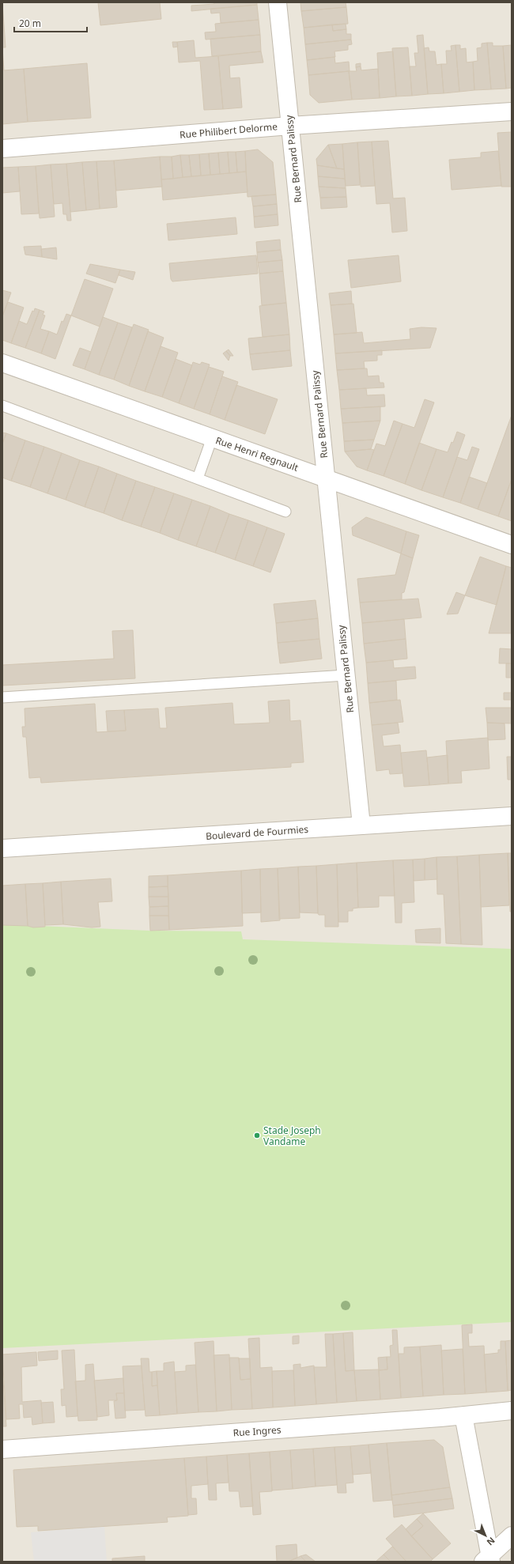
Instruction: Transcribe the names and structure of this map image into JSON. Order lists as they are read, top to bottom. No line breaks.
{"streets":{"street":["Rue Philibert Delorme","Rue Bernard Palissy","Rue Henri Regnault","Boulevard de Fourmies","Rue Ingres"]},"crossings":[["Rue Philibert Delorme","Rue Bernard Palissy"],["Rue Bernard Palissy","Rue Henri Regnault"],["Rue Bernard Palissy","Boulevard de Fourmies"]],"places":["Stade Joseph Vandame"],"scale_bar":"20 m","north":"bottom right"}
